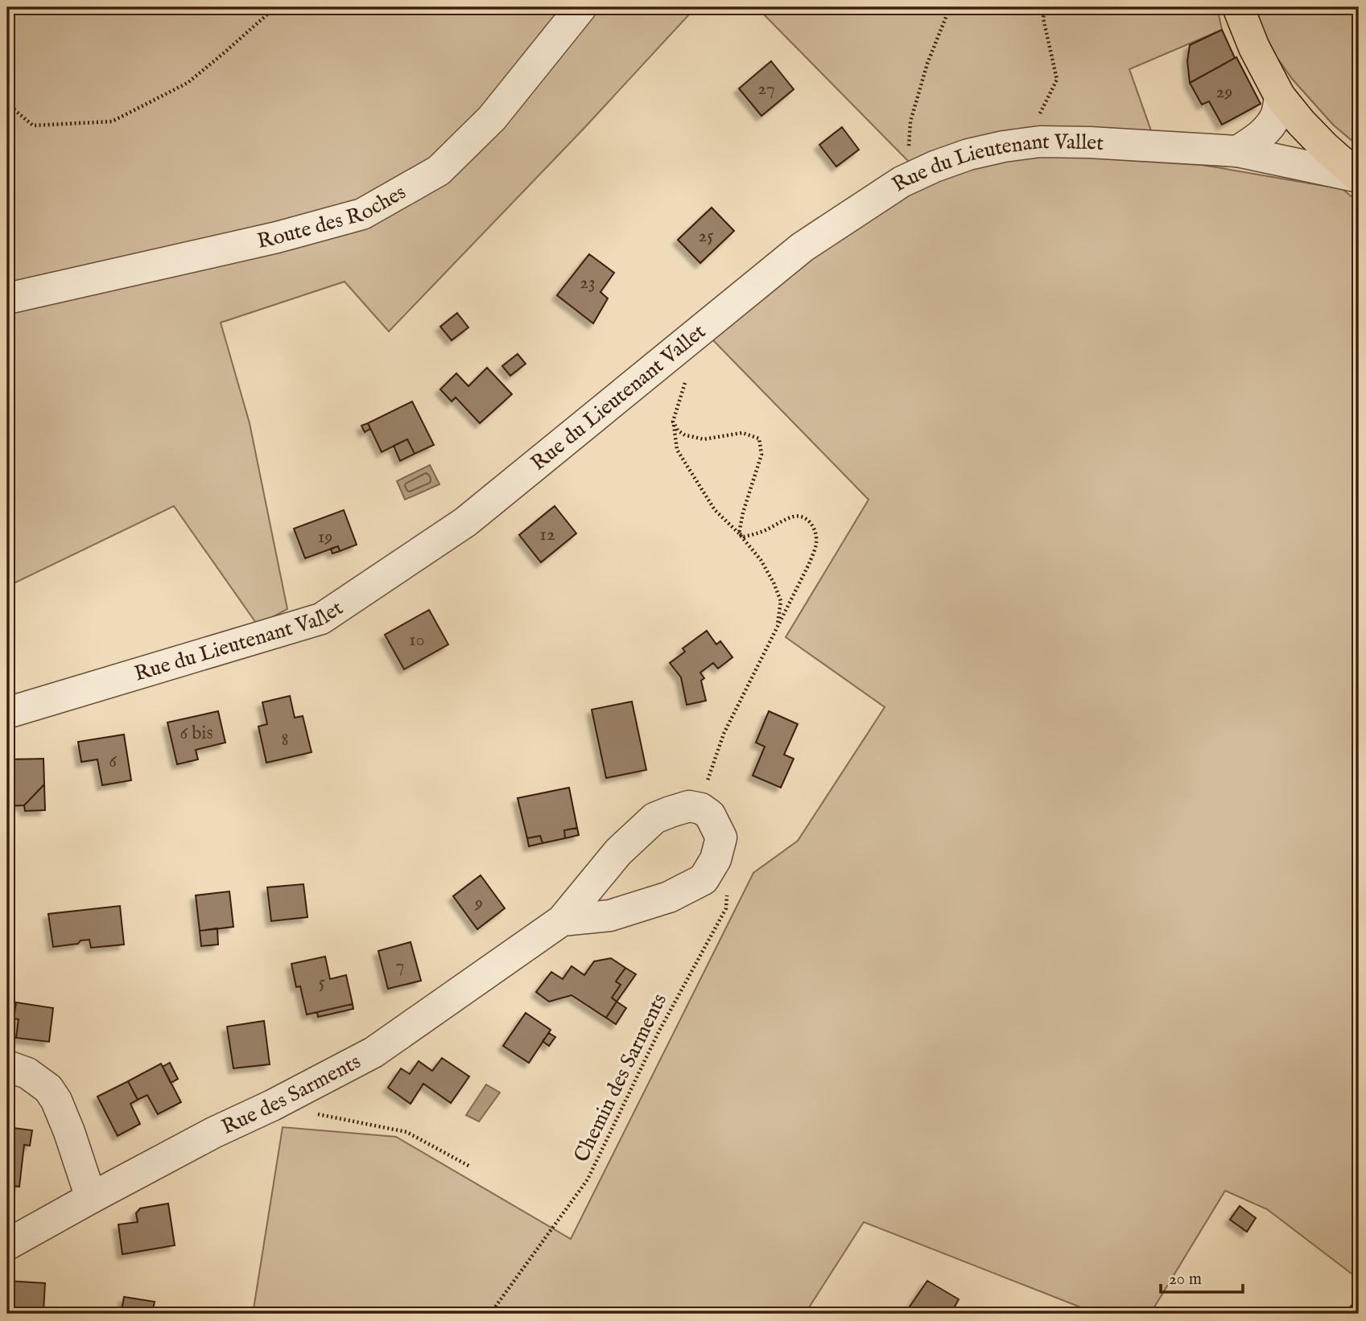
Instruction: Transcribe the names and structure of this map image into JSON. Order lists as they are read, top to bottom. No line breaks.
{"streets":{"street":["Rue du Lieutenant Vallet","Route des Roches","Rue des Sarments"],"path":["Chemin des Sarments"]},"house_numbers":["27","29","25","23","12","19","10","6 bis","8","6","9","7","5"],"scale_bar":"20 m"}
